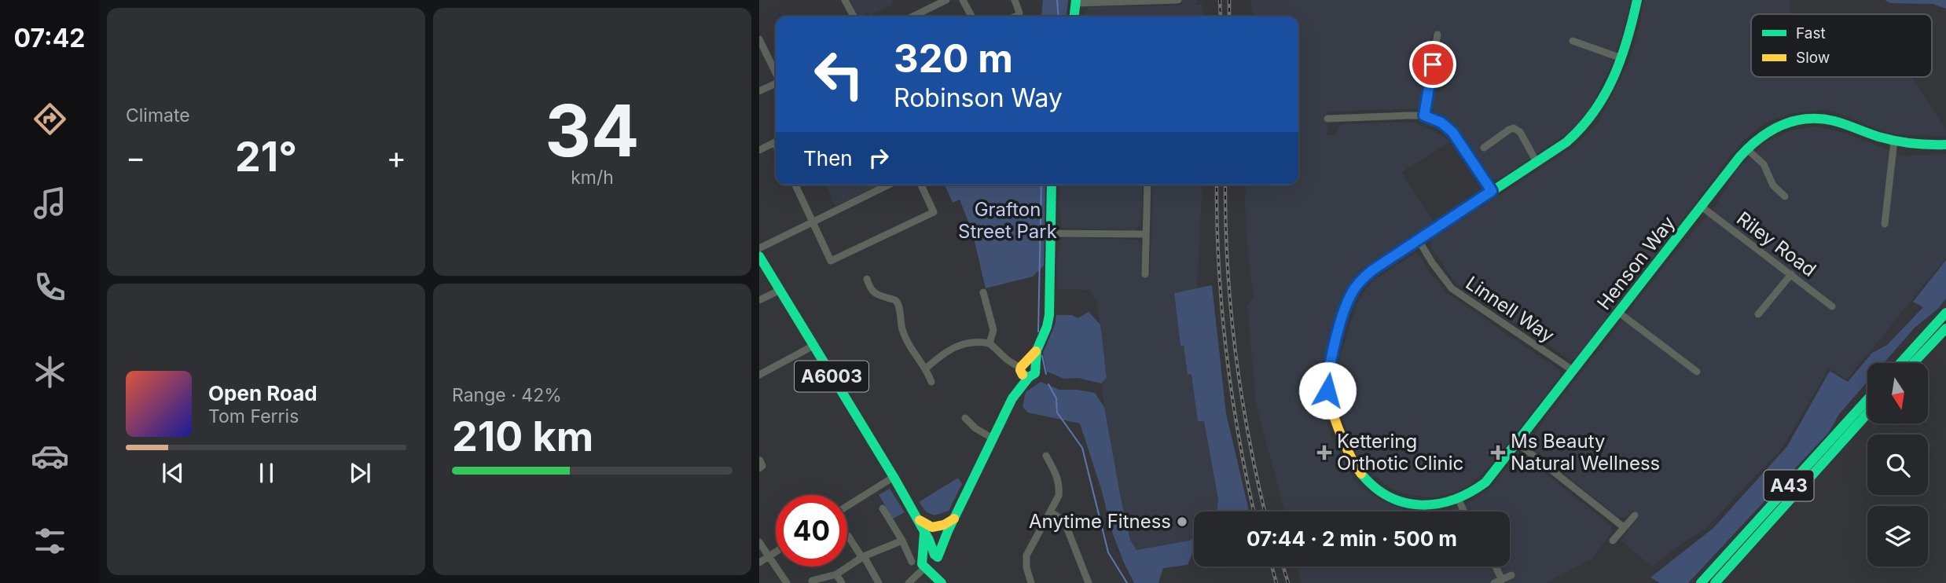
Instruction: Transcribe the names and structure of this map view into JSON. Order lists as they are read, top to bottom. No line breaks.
{"streets":{"main road":["Henson Way","A6003","A43"],"street":["Riley Road","Linnell Way"]},"crossings":[["Riley Road","Henson Way"],["Henson Way","Linnell Way"]],"parks":["Grafton Street Park"],"places":{"health":["Kettering Orthotic Clinic","Ms Beauty Natural Wellness"],"other":["Anytime Fitness"]},"legend":["Fast","Slow"],"north":"bottom","page":{"tabs":"07:42","tile":["Climate",["34","km/h"],["Range · 42%","210 km"]],"turn":["320 m","Robinson Way"],"then":"Then","heat":["−","21°","+"],"song":["Open Road","Tom Ferris"],"limit":"40","trip":"07:44 · 2 min · 500 m"}}
